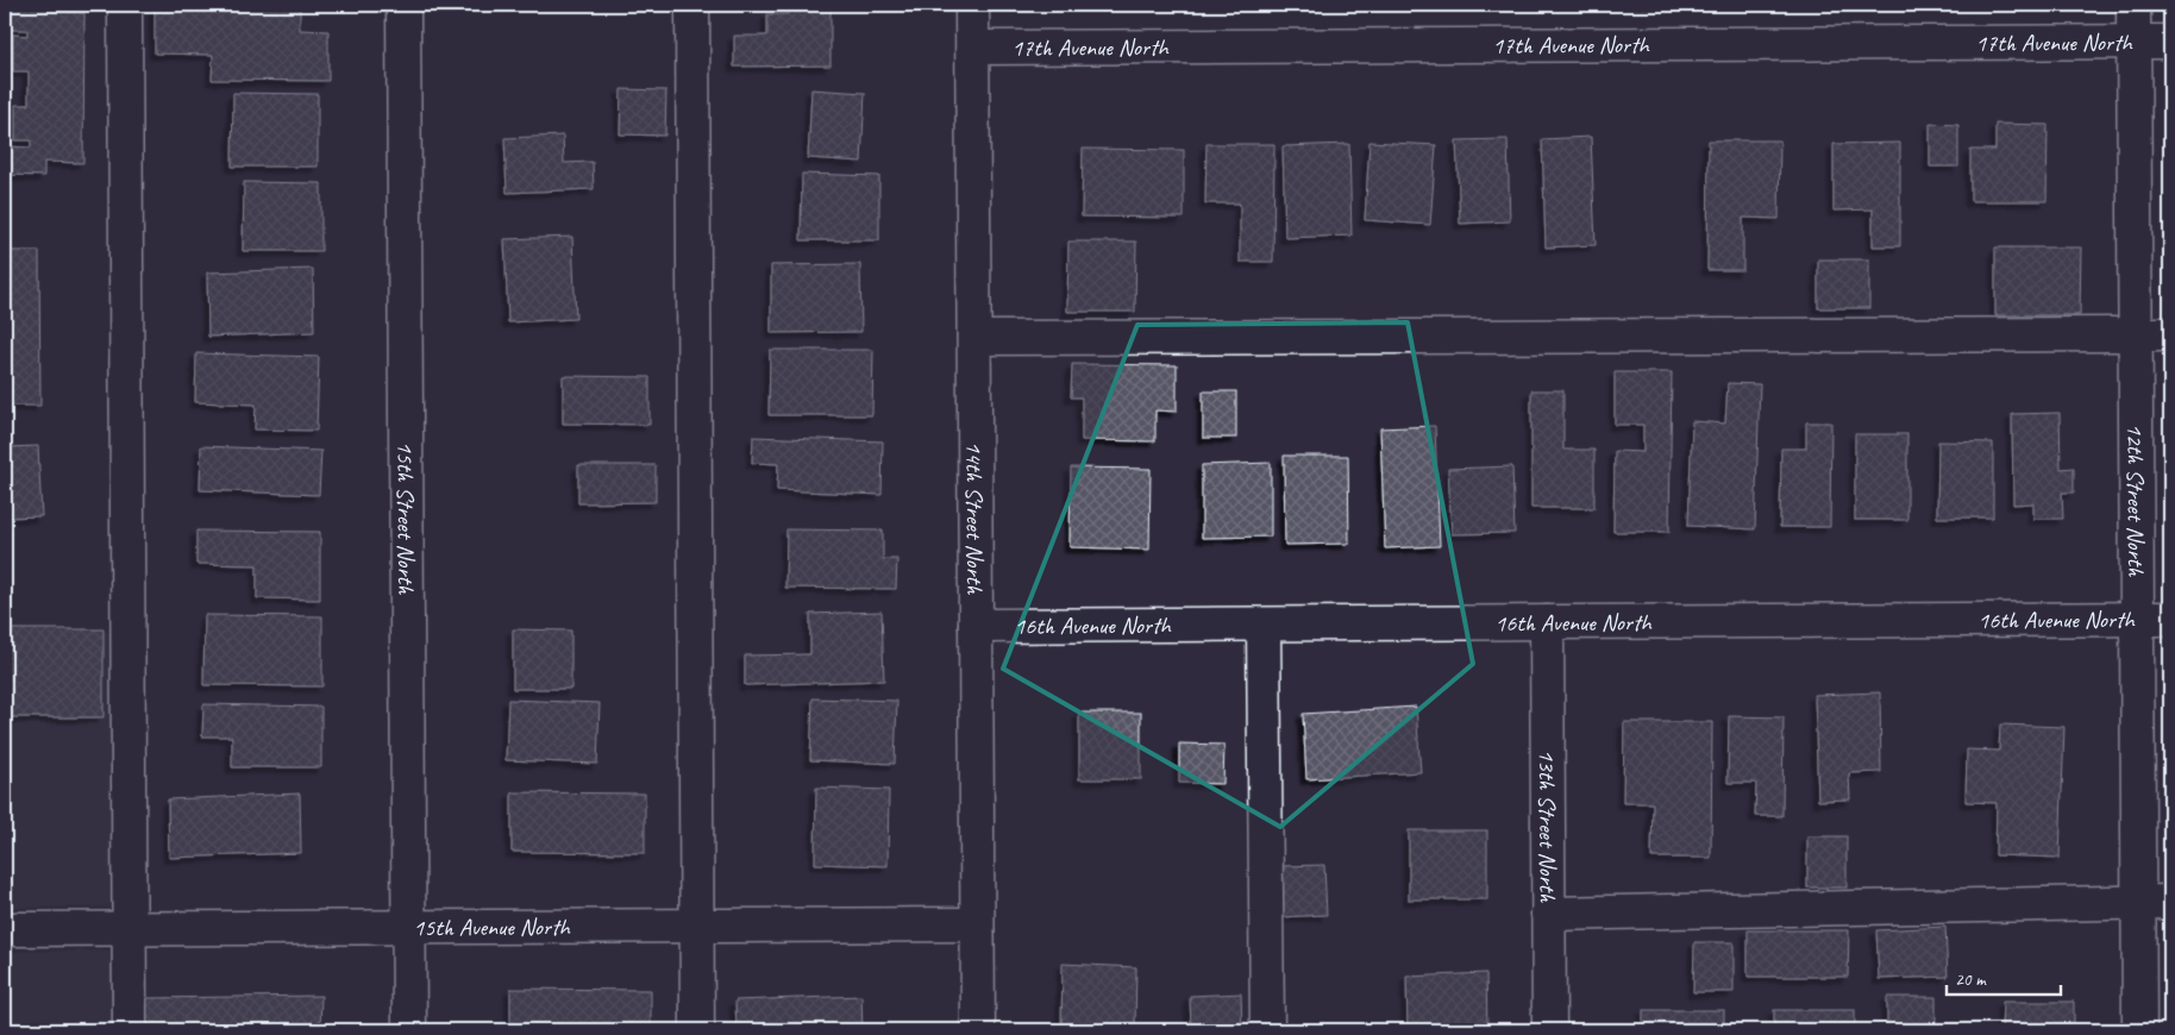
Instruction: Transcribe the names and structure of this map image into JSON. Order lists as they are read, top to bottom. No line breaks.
{"streets":{"street":["17th Avenue North","12th Street North","15th Street North","14th Street North","16th Avenue North","13th Street North","15th Avenue North"]},"crossings":[["17th Avenue North","12th Street North"],["17th Avenue North","14th Street North"],["12th Street North","16th Avenue North"],["15th Street North","15th Avenue North"],["14th Street North","16th Avenue North"],["14th Street North","15th Avenue North"],["16th Avenue North","13th Street North"]],"scale_bar":"20 m"}
